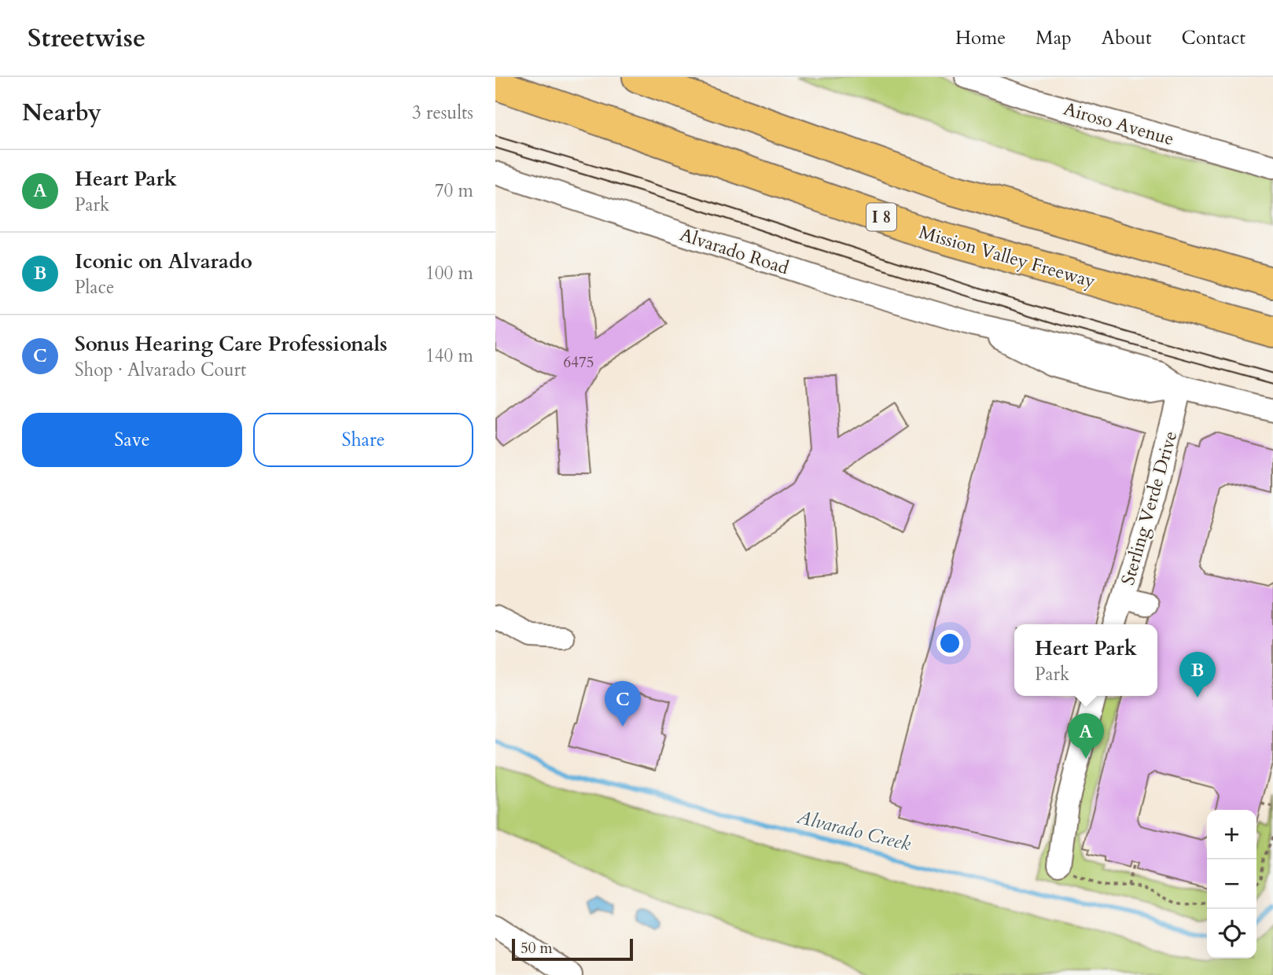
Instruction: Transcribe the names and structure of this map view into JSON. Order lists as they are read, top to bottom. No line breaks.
{"streets":{"highway":["I 8","Mission Valley Freeway"],"street":["Airoso Avenue","Alvarado Road","Sterling Verde Drive"]},"crossings":[["Alvarado Road","Sterling Verde Drive"]],"water":["Alvarado Creek"],"house_numbers":["6475"],"scale_bar":"50 m","page":{"header":"Streetwise","nav":["Home","Map","About","Contact"],"heading":["Nearby","3 results"],"list":[{"mark":"A","name":"Heart Park","note":"Park","value":"70 m"},{"mark":"B","name":"Iconic on Alvarado","note":"Place","value":"100 m"},{"mark":"C","name":"Sonus Hearing Care Professionals","note":"Shop · Alvarado Court","value":"140 m"}],"buttons":["Save","Share"],"popup":["Heart Park","Park"],"pins":["B","C","A"],"map_buttons":["+","−"],"scale":"50 m"}}
